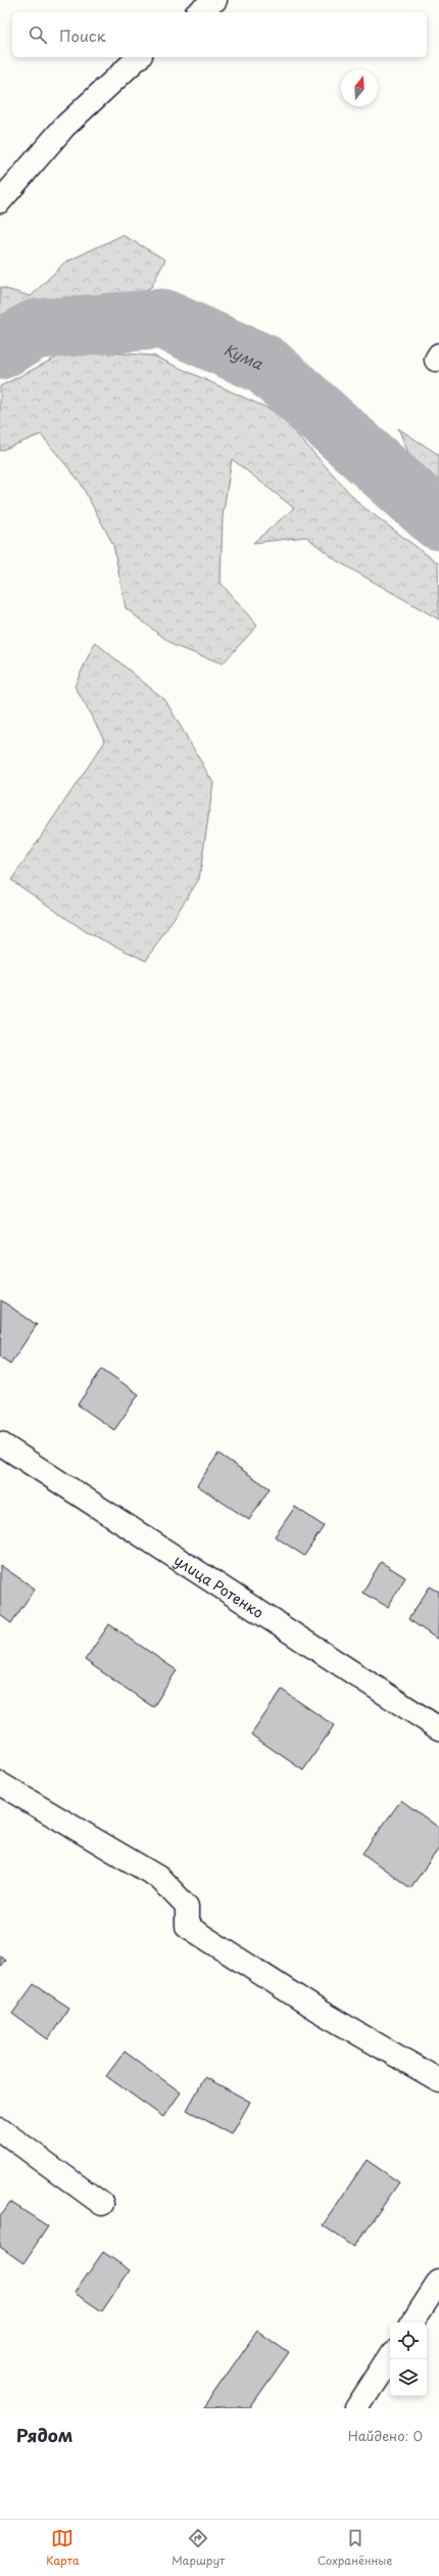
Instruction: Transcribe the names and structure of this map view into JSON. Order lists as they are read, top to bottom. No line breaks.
{"streets":{"street":["улица Ротенко"]},"water":["Кума"],"north":"top","page":{"search":"Поиск","heading":["Рядом","Найдено: 0"],"nav":["Карта","Маршрут","Сохранённые"]}}
